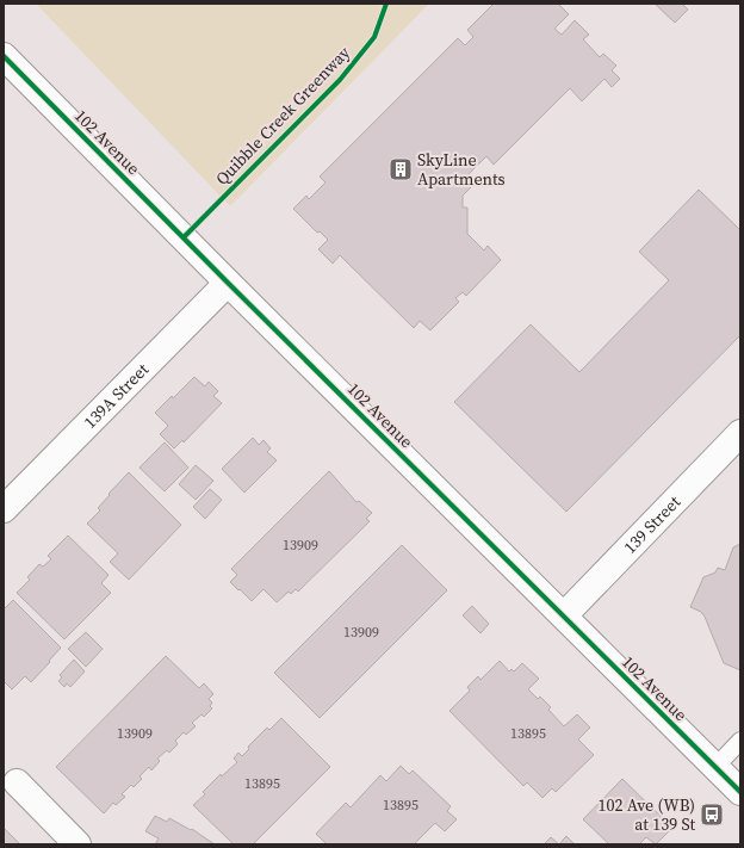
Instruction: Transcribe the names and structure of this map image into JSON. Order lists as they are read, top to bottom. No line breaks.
{"streets":{"street":["102 Avenue","139A Street","139 Street"],"cycle path":["Quibble Creek Greenway"]},"crossings":[["102 Avenue","139A Street"],["102 Avenue","139 Street"]],"places":{"building":["SkyLine Apartments"],"bus stop":["102 Ave (WB) at 139 St"]},"house_numbers":["13909","13909","13909","13895","13895","13895"]}
